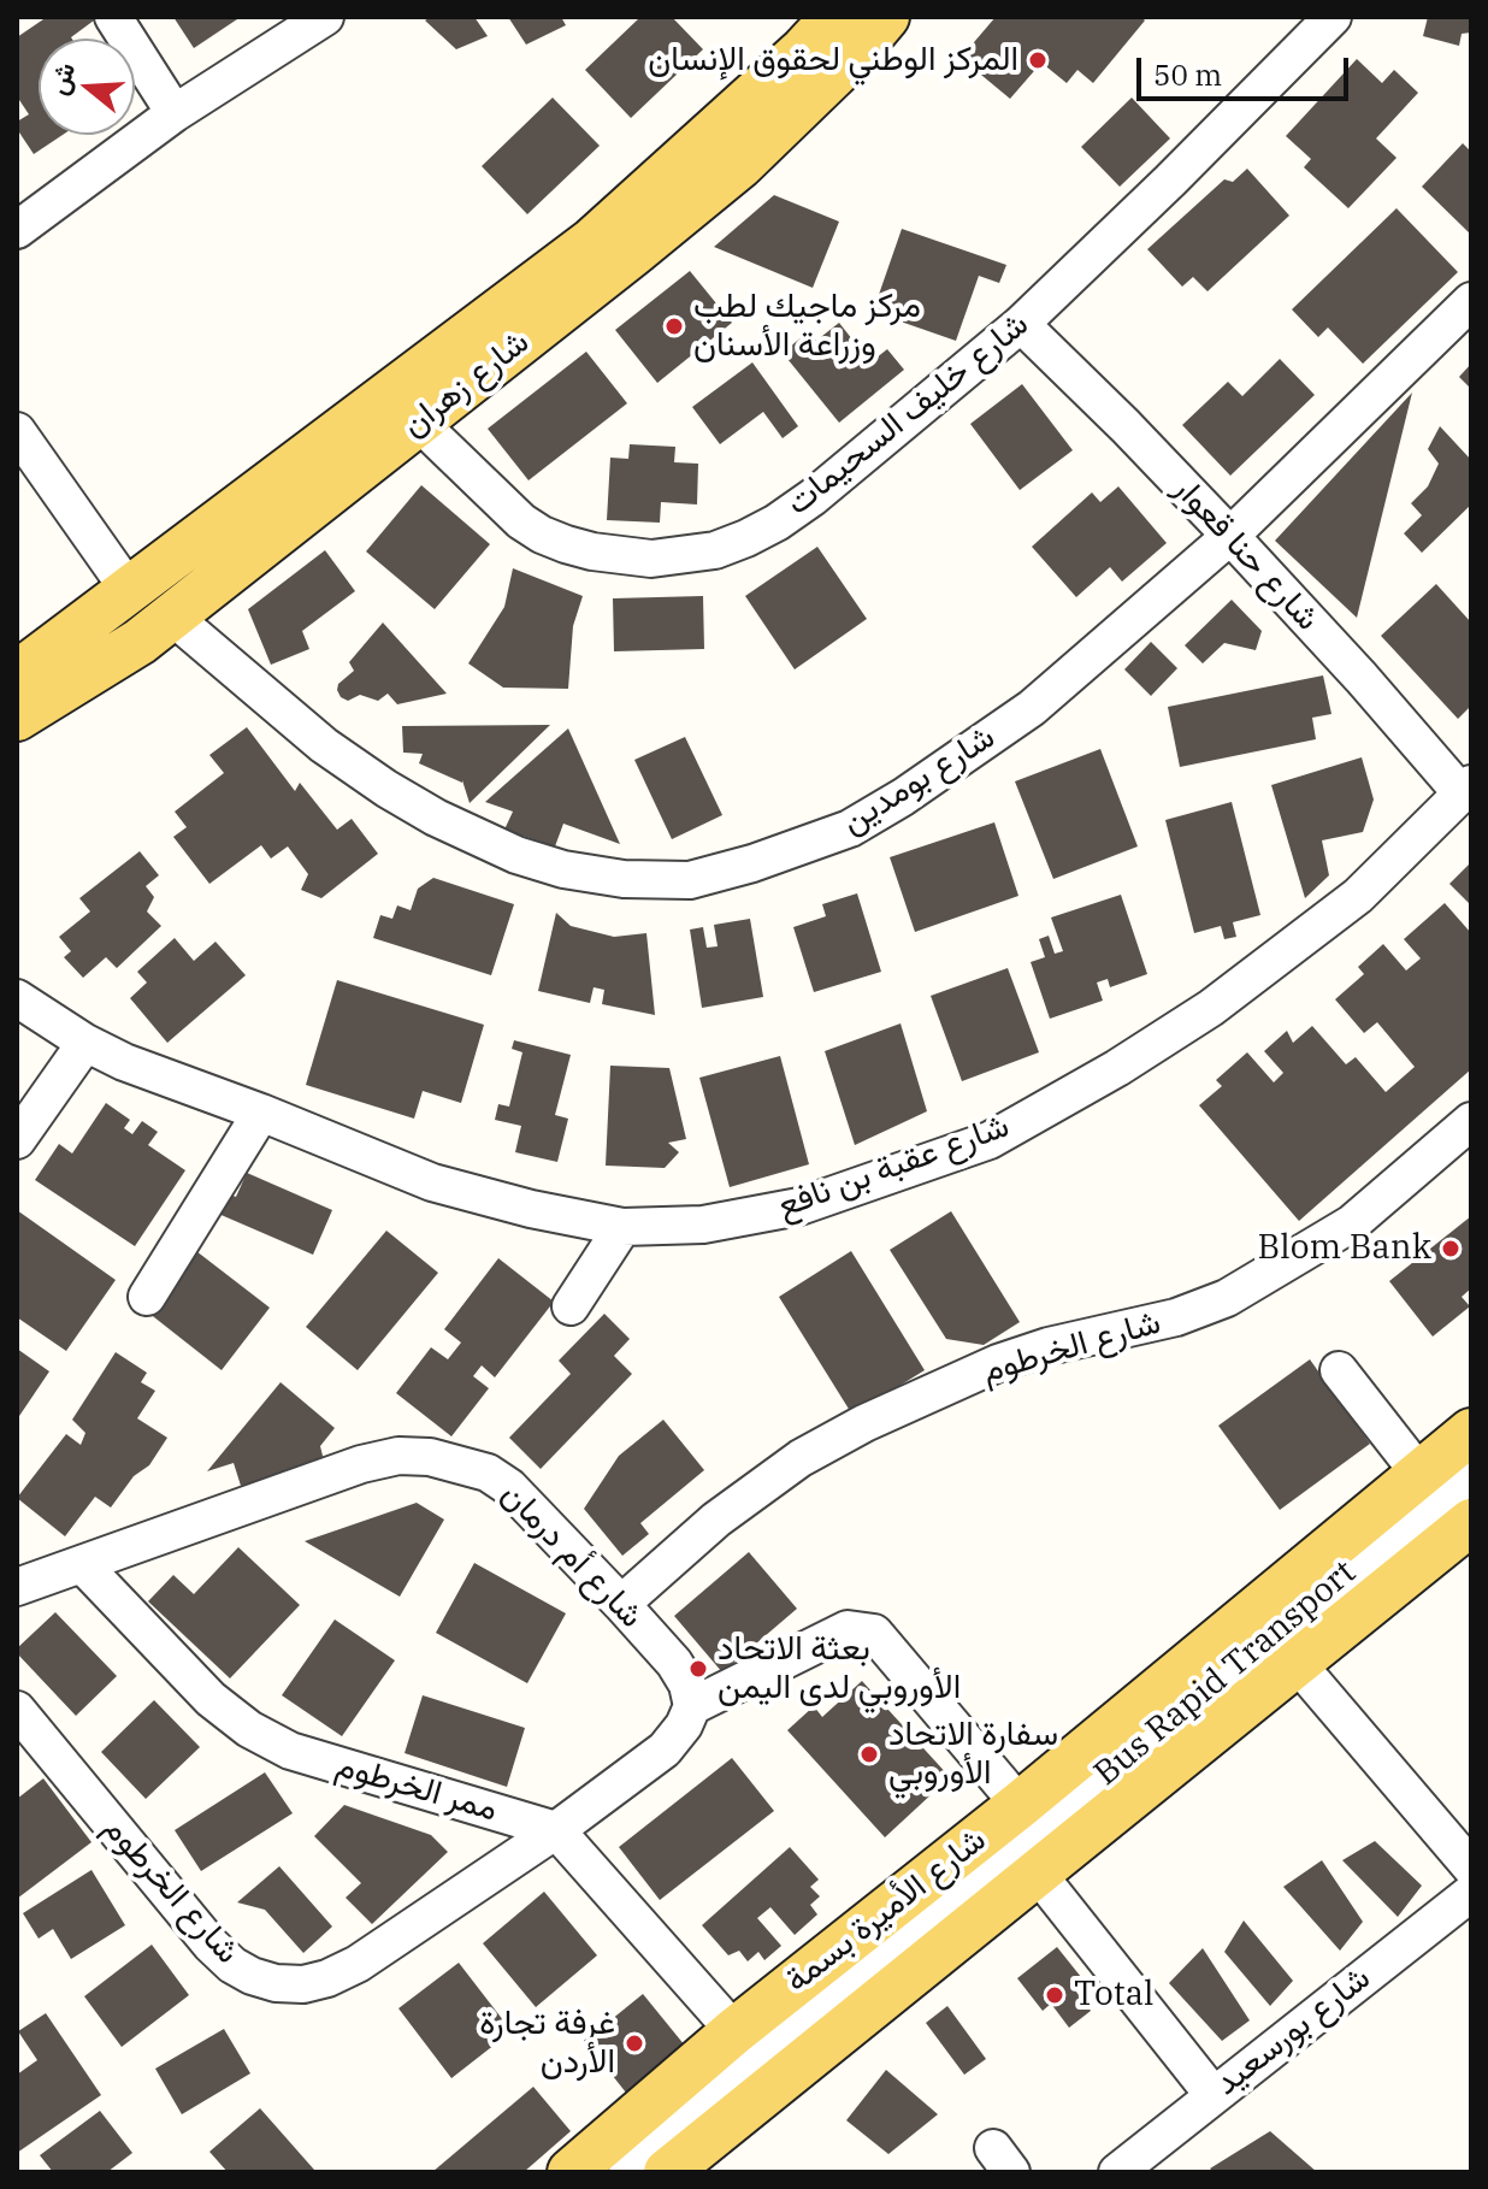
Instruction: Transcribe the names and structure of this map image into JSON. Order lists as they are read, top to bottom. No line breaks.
{"streets":{"main road":["شارع زهران","شارع الأميرة بسمة"],"street":["شارع خليف السحيمات","شارع حنا قعوار","شارع بومدين","شارع عقبة بن نافع","شارع الخرطوم","شارع أم درمان","Bus Rapid Transport","ممر الخرطوم","شارع بورسعيد"]},"crossings":[["شارع زهران","شارع خليف السحيمات"],["شارع زهران","شارع بومدين"],["شارع خليف السحيمات","شارع حنا قعوار"],["شارع حنا قعوار","شارع بومدين"],["شارع حنا قعوار","شارع عقبة بن نافع"],["شارع الخرطوم","شارع أم درمان"],["شارع الخرطوم","ممر الخرطوم"],["شارع أم درمان","ممر الخرطوم"]],"places":["المركز الوطني لحقوق الإنسان","مركز ماجيك لطب وزراعة الأسنان","Blom Bank","بعثة الاتحاد الأوروبي لدى اليمن","سفارة الاتحاد الأوروبي","Total","غرفة تجارة الأردن"],"scale_bar":"50 m","north":"left"}
